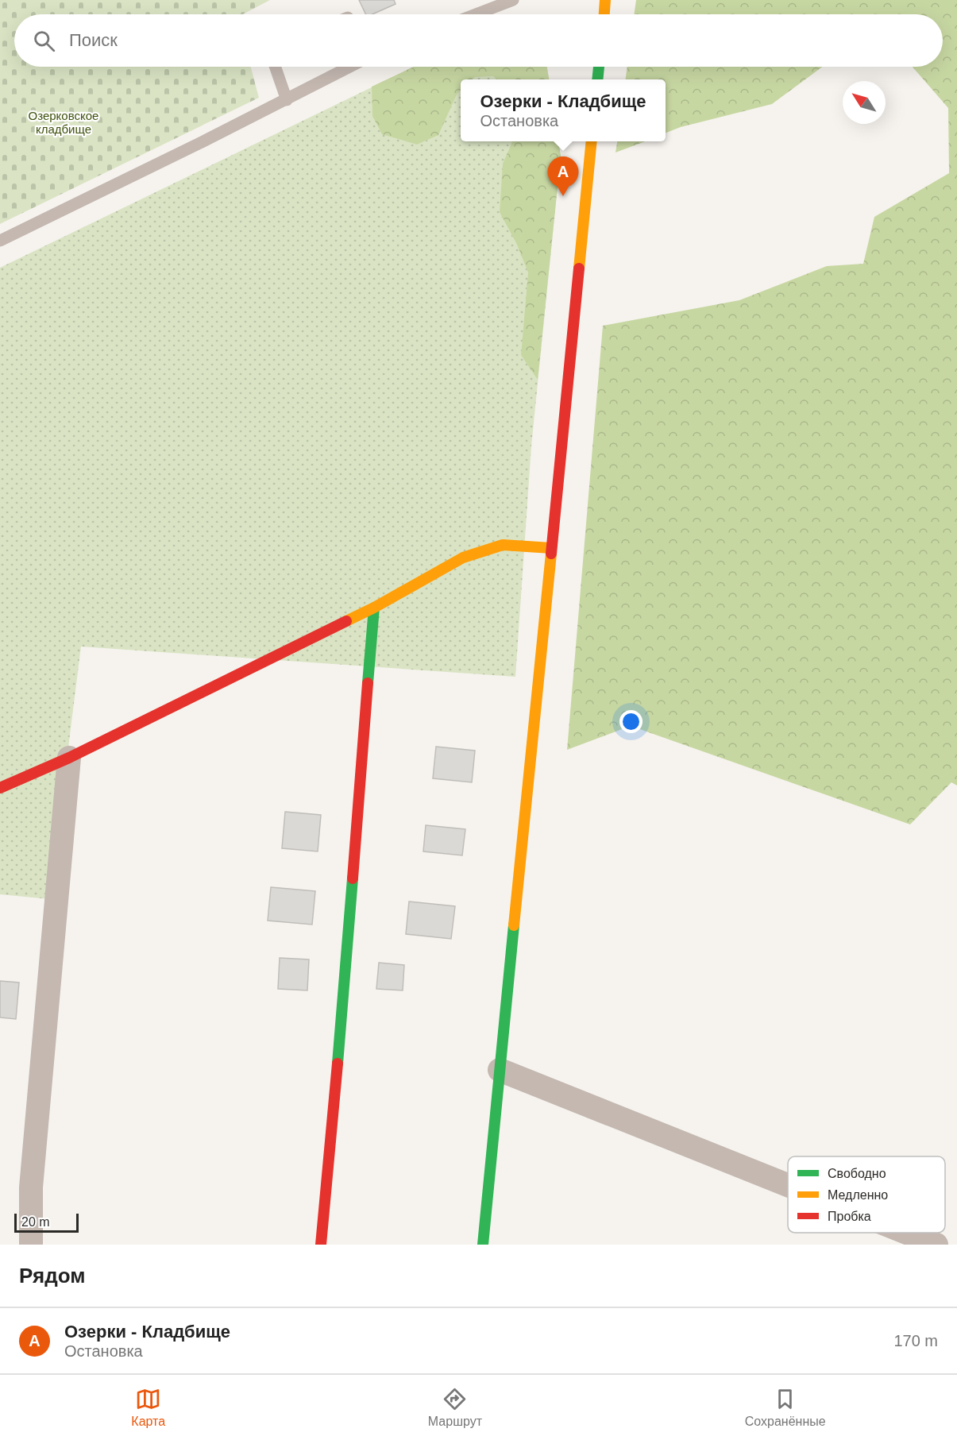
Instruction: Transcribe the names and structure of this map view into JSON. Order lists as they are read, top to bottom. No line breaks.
{"parks":["Озерковское кладбище"],"legend":["Свободно","Медленно","Пробка"],"scale_bar":"20 m","north":"top left","page":{"search":"Поиск","popup":["Озерки - Кладбище","Остановка"],"pins":"A","scale":"20 m","heading":"Рядом","list":[{"mark":"A","name":"Озерки - Кладбище","note":"Остановка","value":"170 m"}],"nav":["Карта","Маршрут","Сохранённые"]}}
